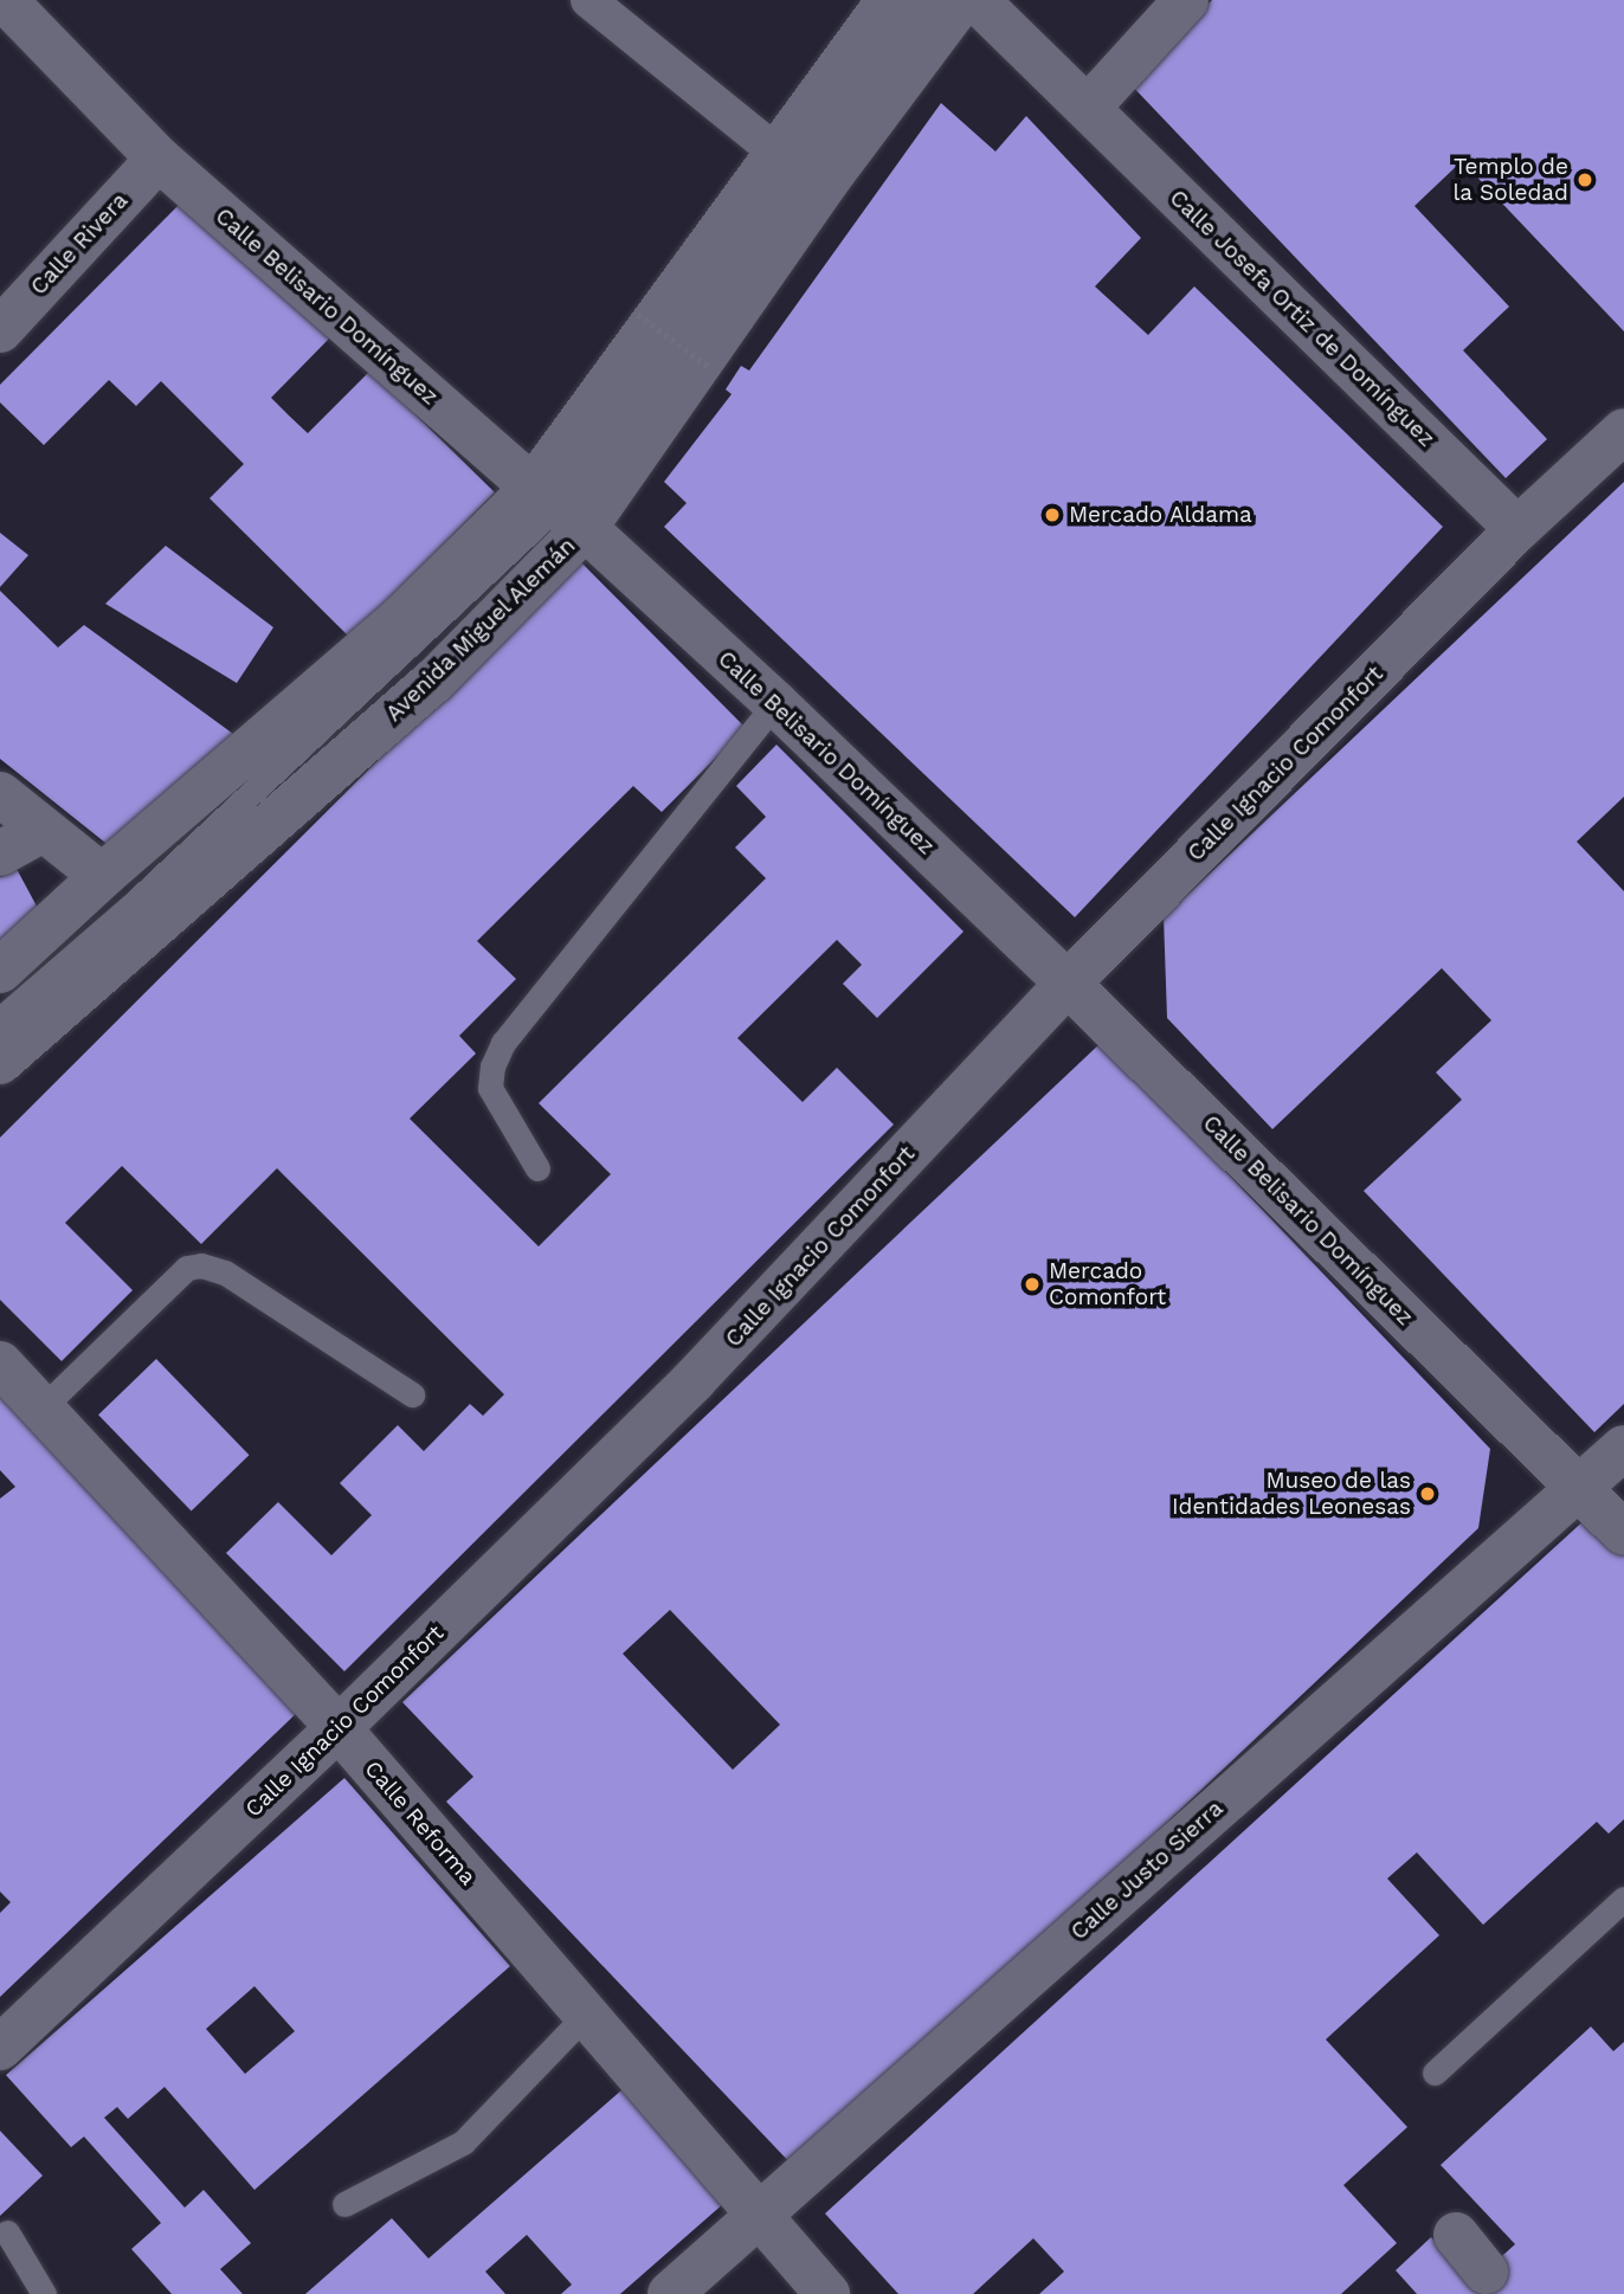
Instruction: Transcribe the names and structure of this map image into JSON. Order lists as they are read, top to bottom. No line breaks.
{"streets":{"street":["Calle Rivera","Calle Belisario Domínguez","Calle Josefa Ortiz de Domínguez","Avenida Miguel Alemán","Calle Ignacio Comonfort","Calle Reforma","Calle Justo Sierra"]},"crossings":[["Calle Rivera","Calle Belisario Domínguez"],["Calle Belisario Domínguez","Avenida Miguel Alemán"],["Calle Belisario Domínguez","Calle Ignacio Comonfort"],["Calle Belisario Domínguez","Calle Justo Sierra"],["Calle Josefa Ortiz de Domínguez","Calle Ignacio Comonfort"],["Calle Ignacio Comonfort","Calle Reforma"],["Calle Reforma","Calle Justo Sierra"]],"places":["Templo de la Soledad","Mercado Aldama","Mercado Comonfort","Museo de las Identidades Leonesas"]}
